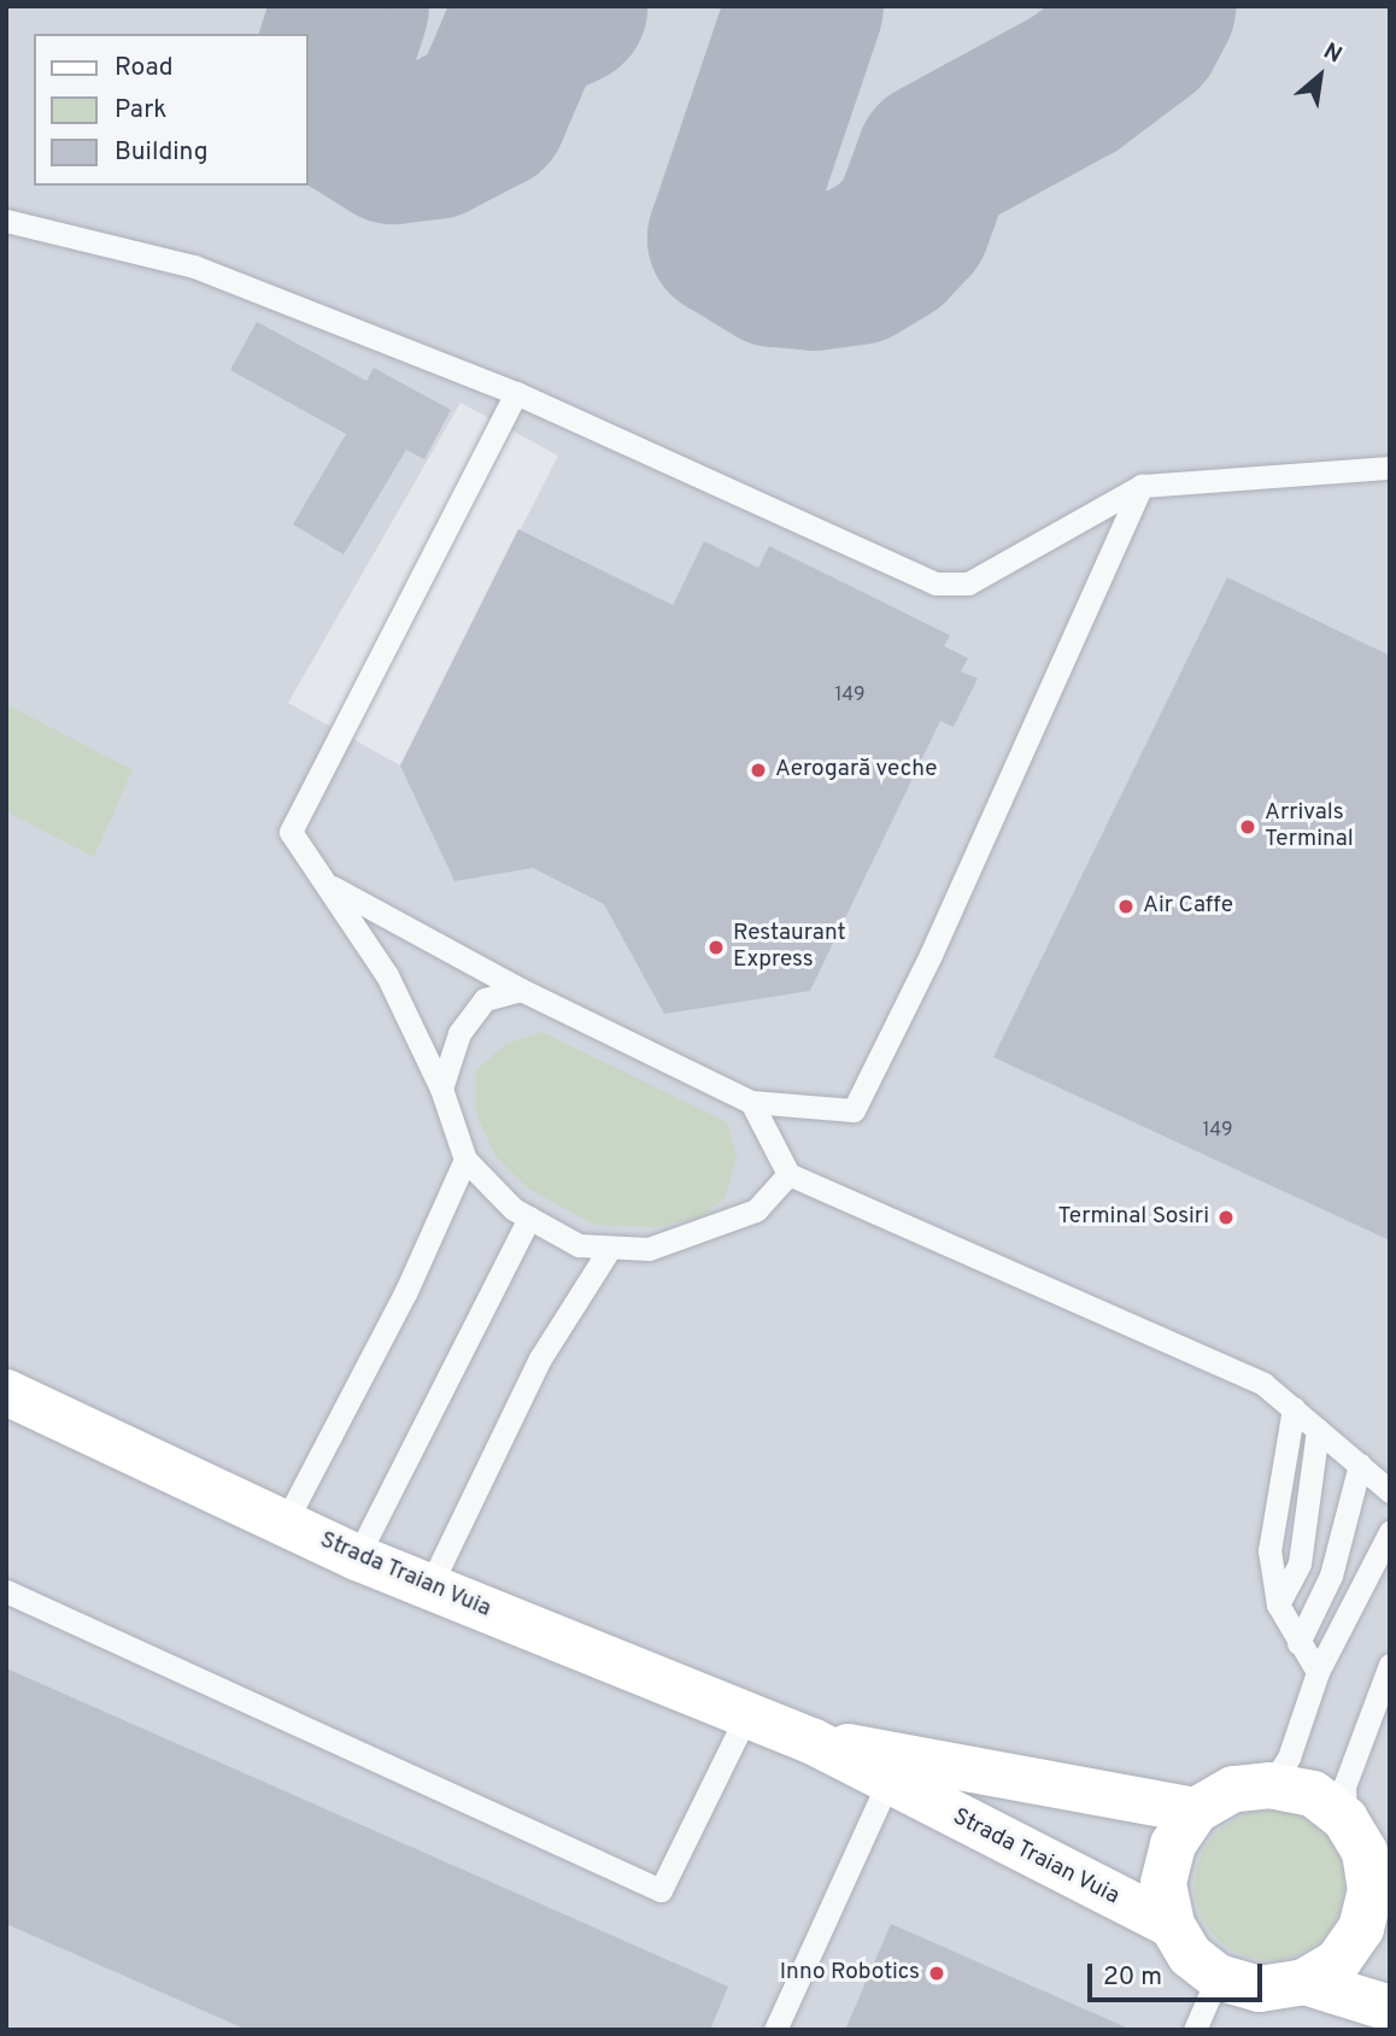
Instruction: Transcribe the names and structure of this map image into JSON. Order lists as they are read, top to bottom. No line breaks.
{"streets":{"main road":["Strada Traian Vuia"]},"places":["Aerogară veche","Arrivals Terminal","Air Caffe","Restaurant Express","Terminal Sosiri","Inno Robotics"],"house_numbers":["149","149"],"legend":["Road","Park","Building"],"scale_bar":"20 m","north":"top right"}
